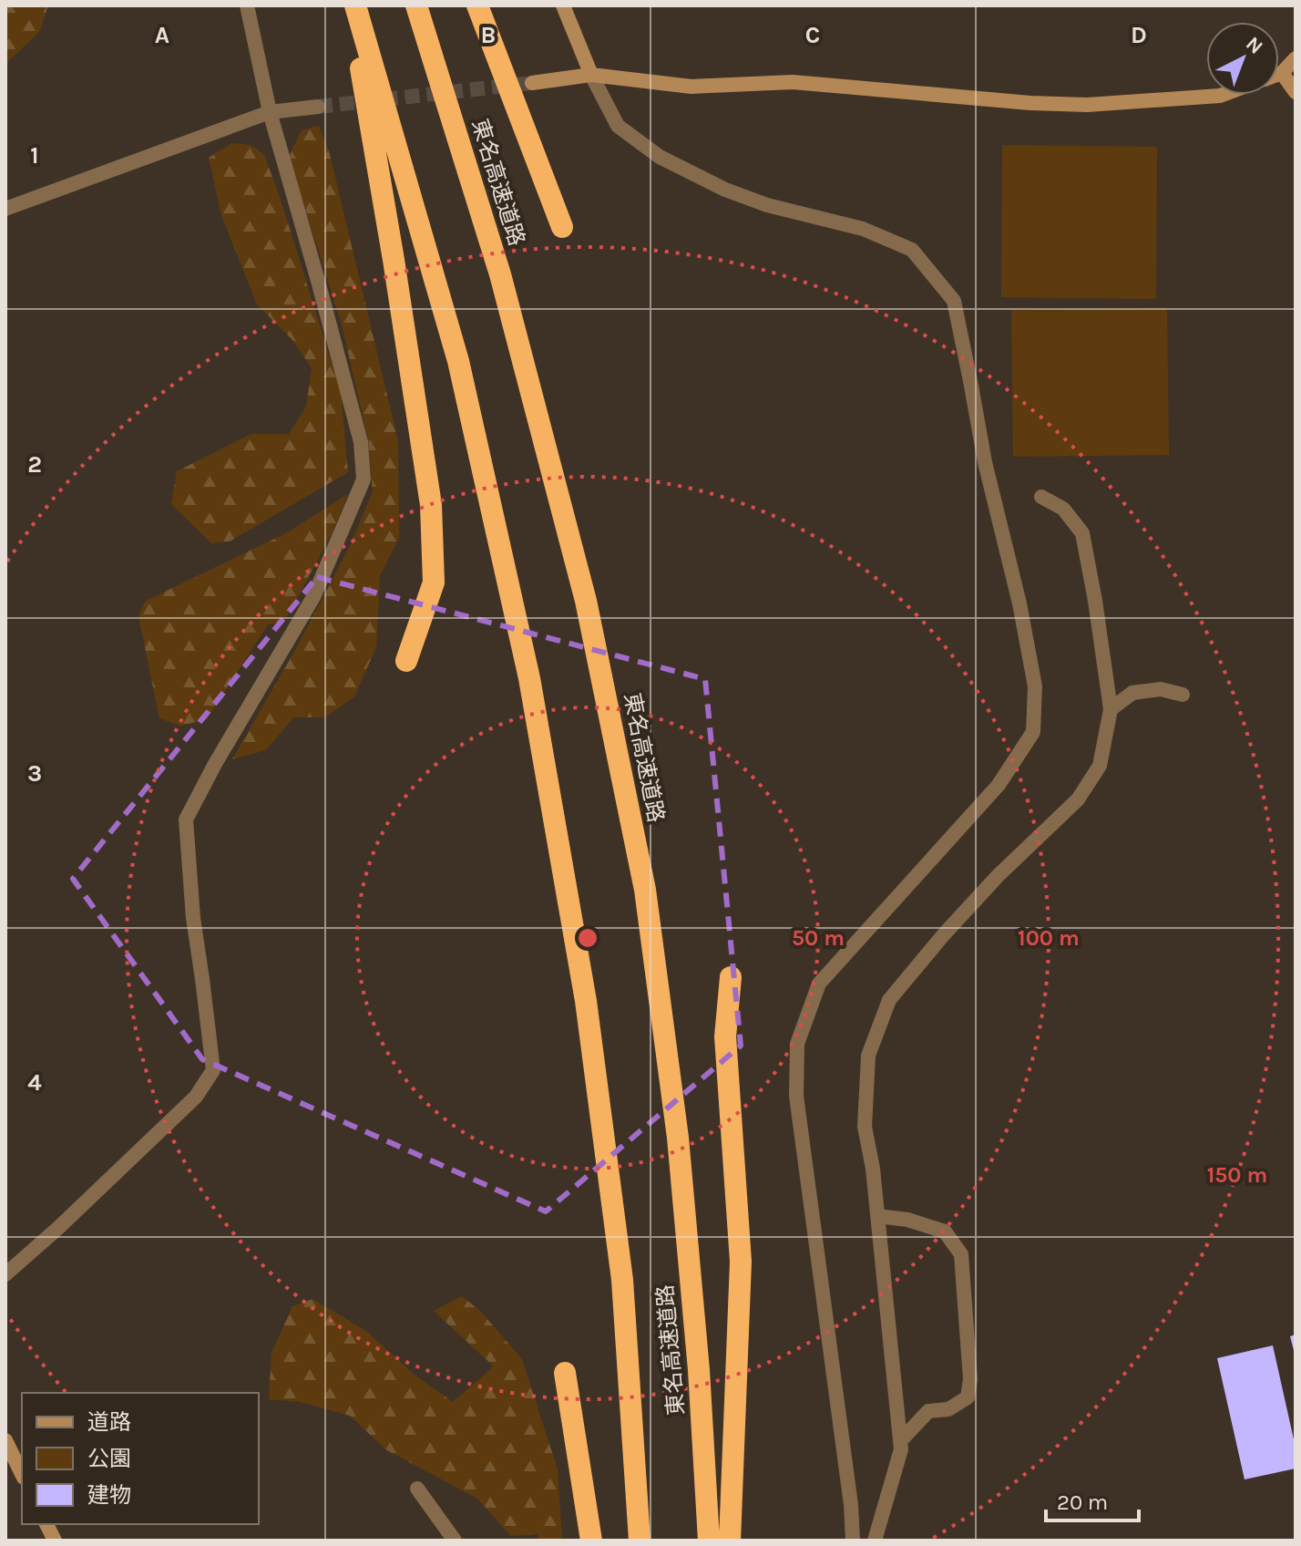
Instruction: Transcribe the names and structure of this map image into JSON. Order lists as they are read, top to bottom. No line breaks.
{"streets":{"highway":["東名高速道路"]},"legend":["道路","公園","建物"],"scale_bar":"20 m","north":"top right","grid":{"columns":["A","B","C","D"],"rows":["1","2","3","4"]},"rings":["50 m","100 m","150 m"]}
